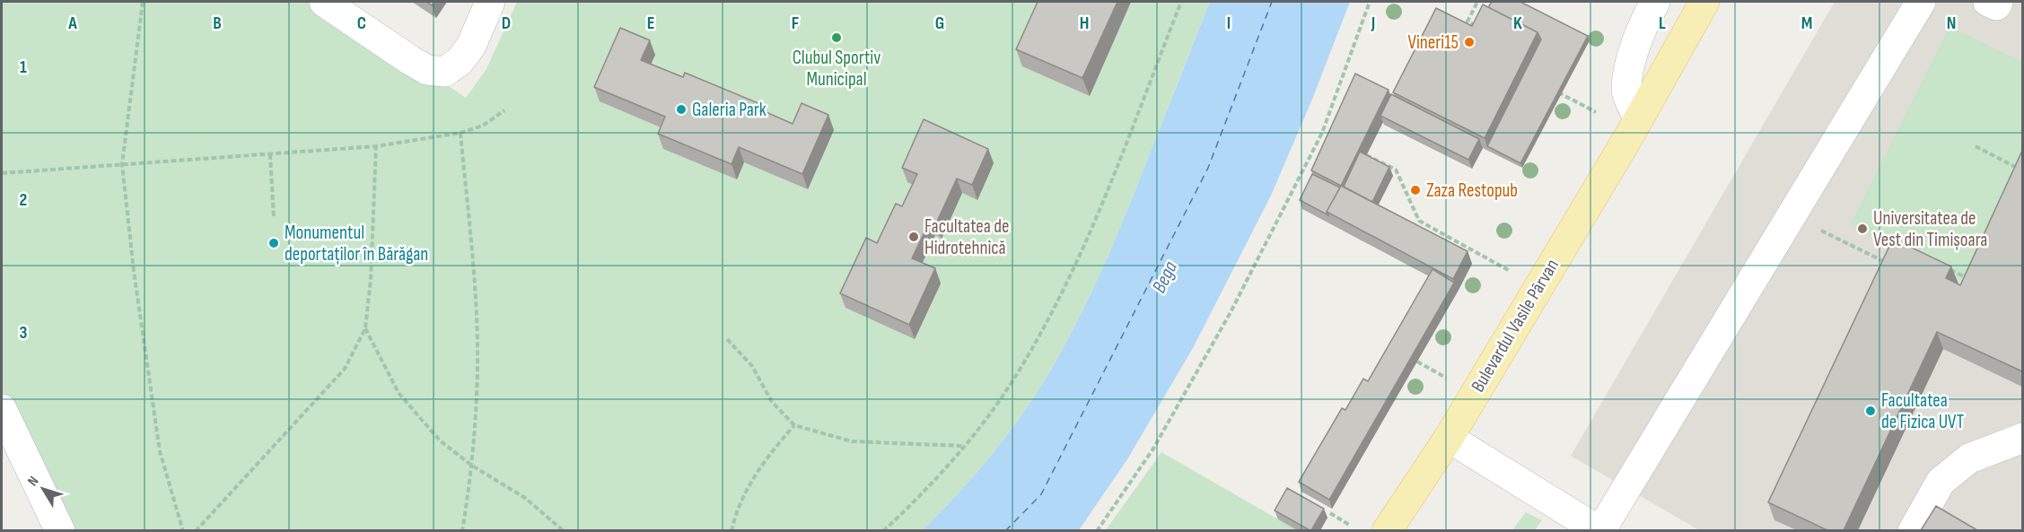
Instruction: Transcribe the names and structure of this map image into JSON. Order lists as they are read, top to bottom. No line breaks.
{"streets":{"main road":["Bulevardul Vasile Pârvan"]},"water":["Bega"],"places":["Clubul Sportiv Municipal","Vineri15","Galeria Park","Zaza Restopub","Universitatea de Vest din Timișoara","Facultatea de Hidrotehnică","Monumentul deportaților în Bărăgan","Facultatea de Fizica UVT"],"north":"top left","grid":{"columns":["A","B","C","D","E","F","G","H","I","J","K","L","M","N"],"rows":["1","2","3"]}}
